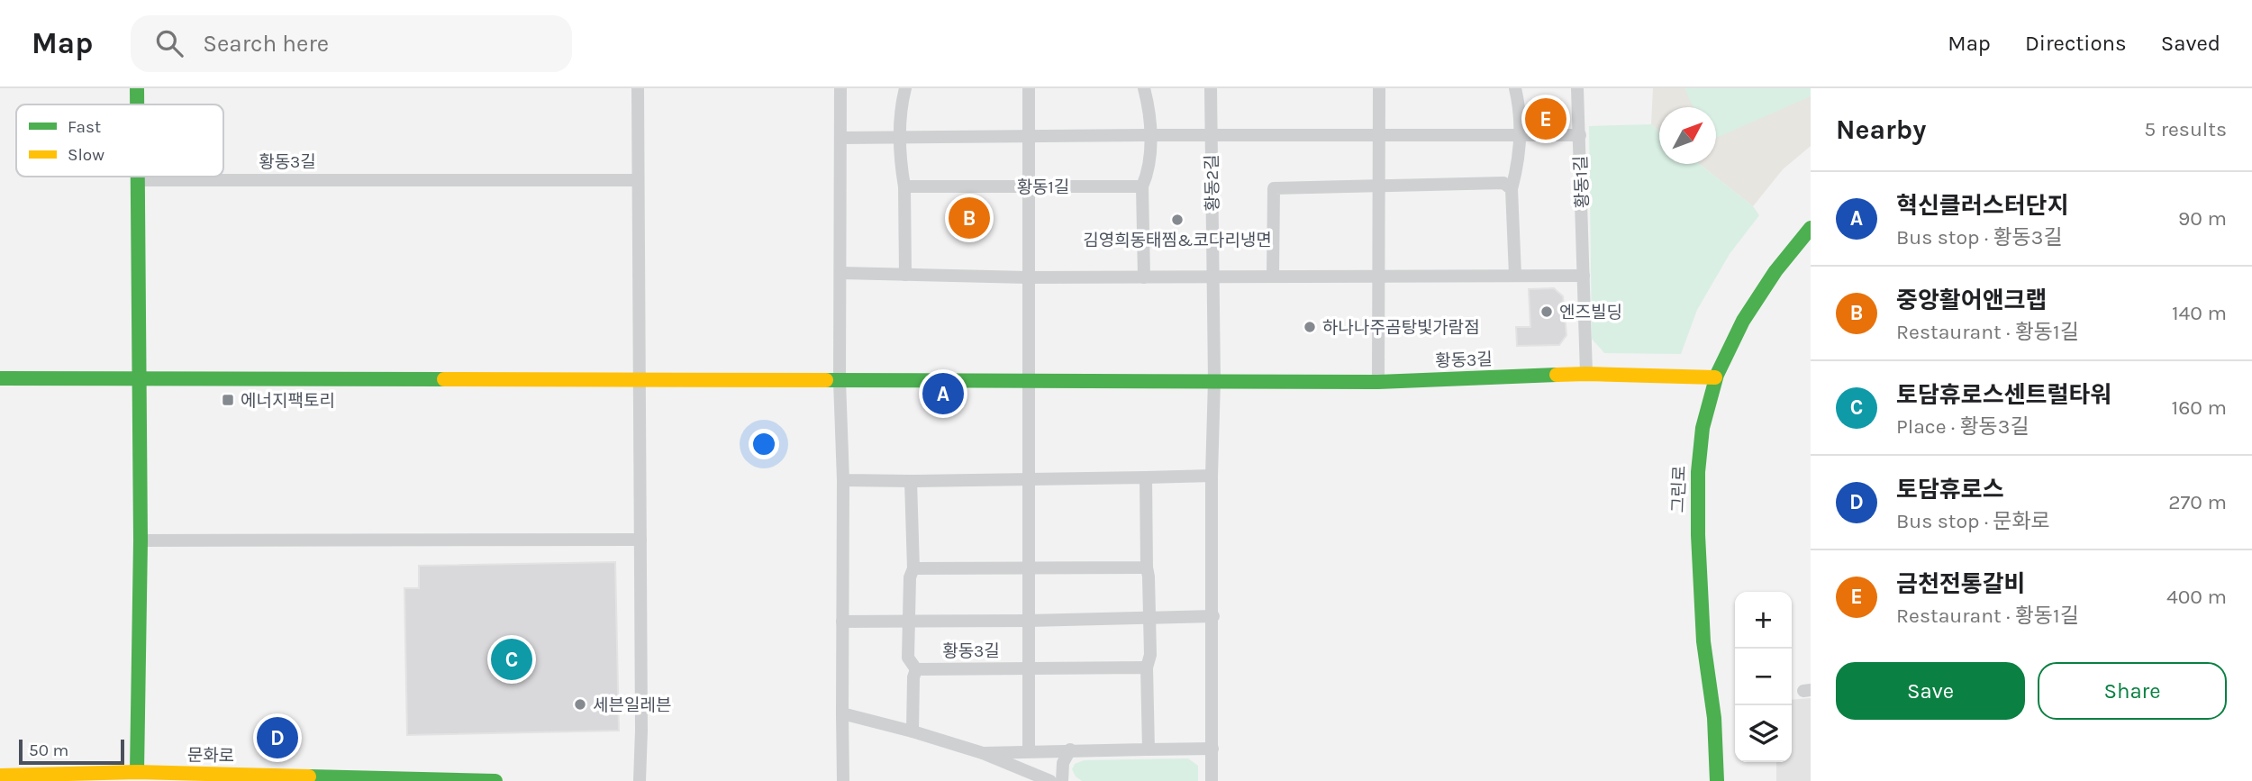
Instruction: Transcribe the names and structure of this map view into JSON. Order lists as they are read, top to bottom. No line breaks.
{"streets":{"street":["황동3길","황동1길","황동2길","그린로","문화로"]},"crossings":[["황동3길","황동1길"],["황동3길","황동2길"],["황동3길","그린로"]],"places":{"other":["김영희동태찜&코다리냉면","엔즈빌딩","하나나주곰탕빛가람점","세븐일레븐"],"transit":["에너지팩토리"]},"legend":["Fast","Slow"],"scale_bar":"50 m","north":"top right","page":{"header":"Map","search":"Search here","nav":["Map","Directions","Saved"],"heading":["Nearby","5 results"],"pins":["E","B","A","C","D"],"list":[{"mark":"A","name":"혁신클러스터단지","note":"Bus stop · 황동3길","value":"90 m"},{"mark":"B","name":"중앙활어앤크랩","note":"Restaurant · 황동1길","value":"140 m"},{"mark":"C","name":"토담휴로스센트럴타워","note":"Place · 황동3길","value":"160 m"},{"mark":"D","name":"토담휴로스","note":"Bus stop · 문화로","value":"270 m"},{"mark":"E","name":"금천전통갈비","note":"Restaurant · 황동1길","value":"400 m"}],"map_buttons":["+","−"],"buttons":["Save","Share"],"scale":"50 m"}}
